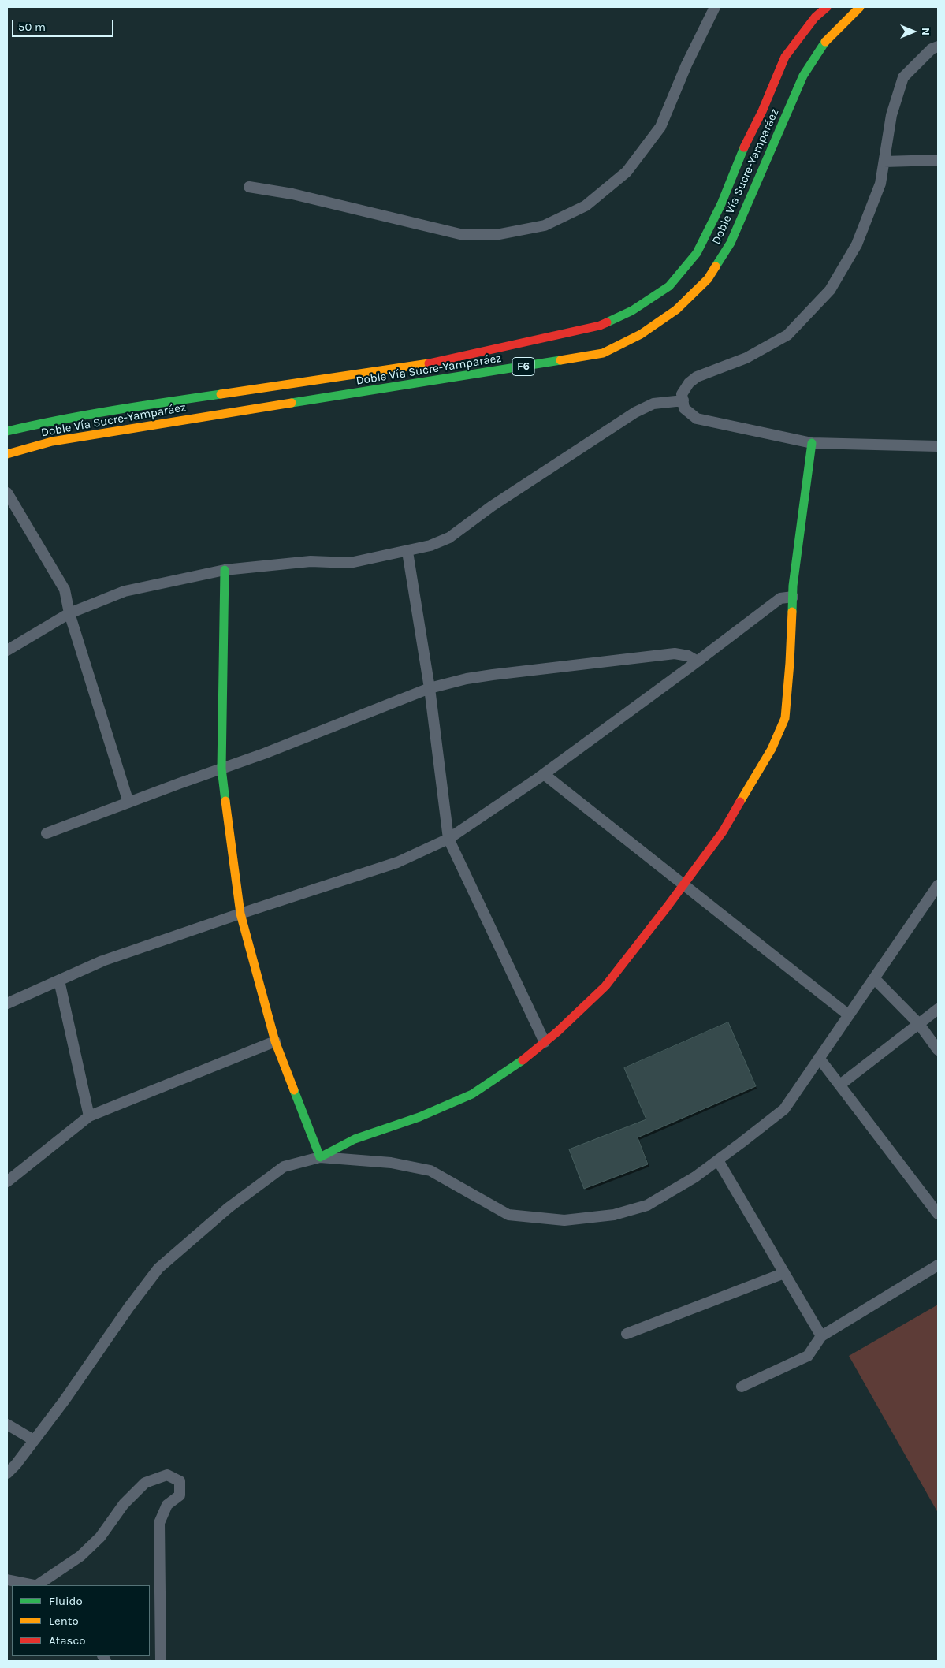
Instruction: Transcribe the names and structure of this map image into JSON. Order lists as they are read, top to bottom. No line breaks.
{"streets":{"main road":["Doble Vía Sucre-Yamparáez","F6"]},"legend":["Fluido","Lento","Atasco"],"scale_bar":"50 m","north":"right"}
